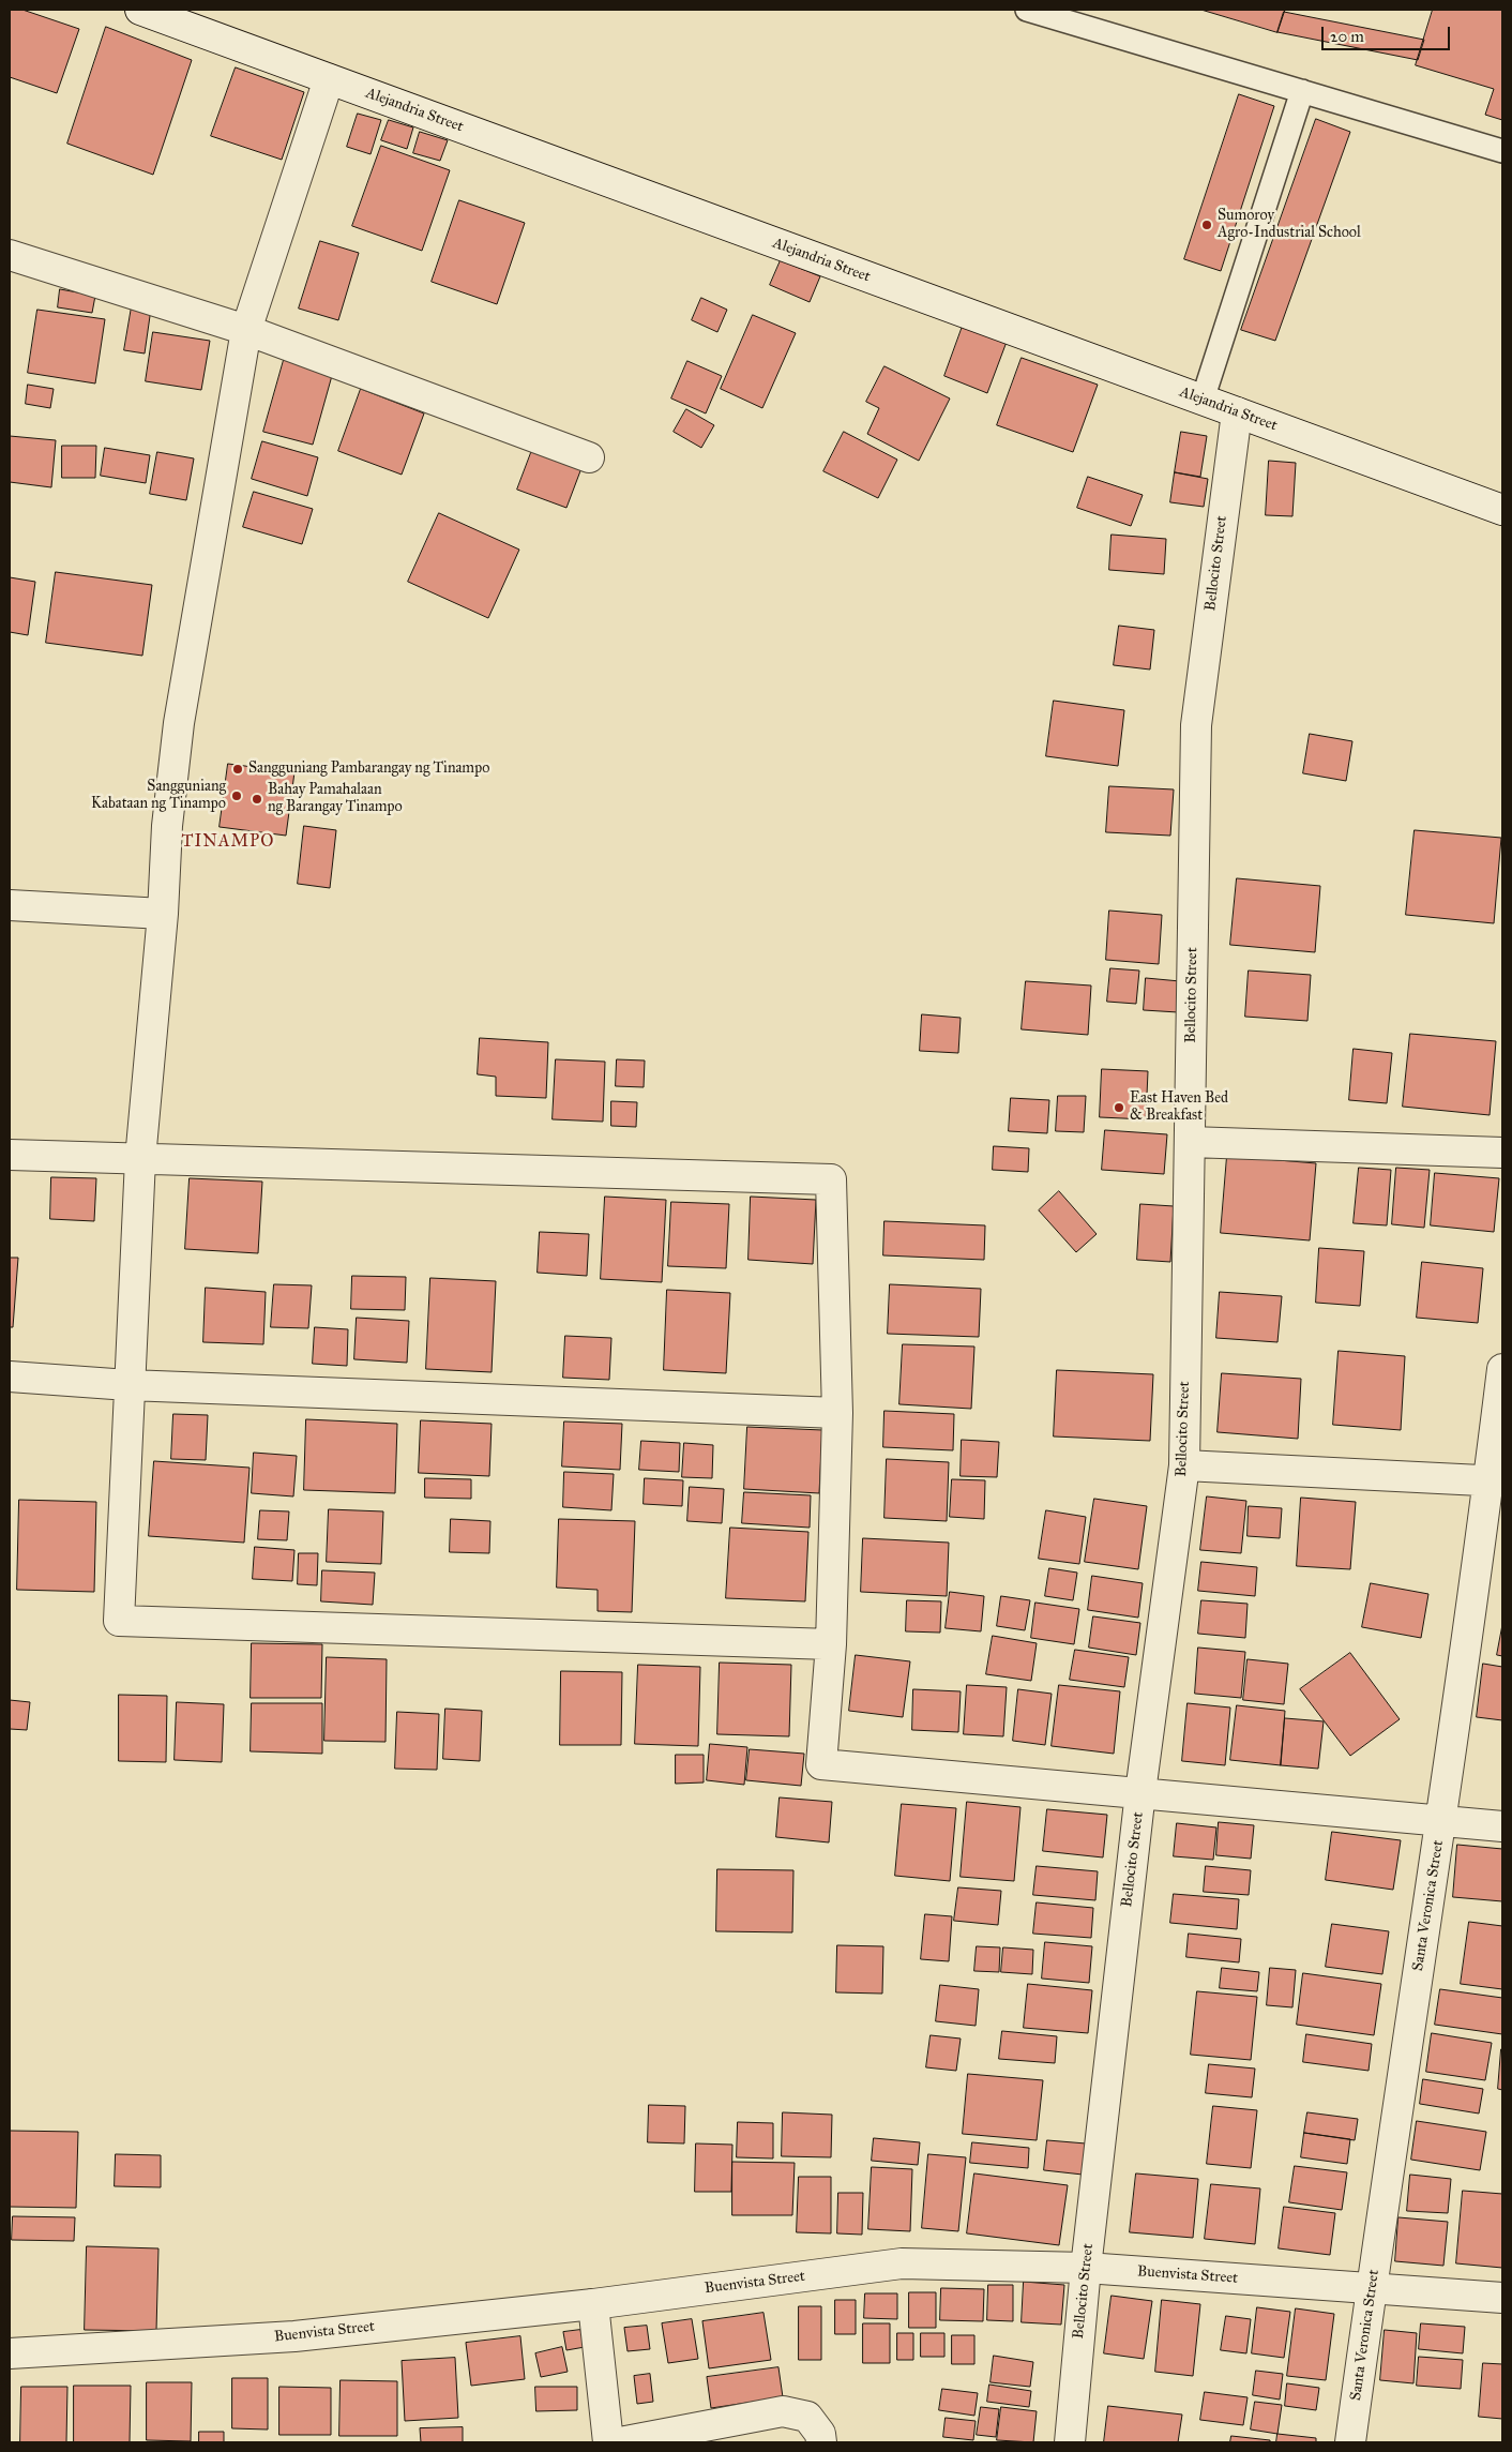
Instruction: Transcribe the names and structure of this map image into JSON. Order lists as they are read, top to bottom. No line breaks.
{"streets":{"street":["Alejandria Street","Bellocito Street","Santa Veronica Street","Buenvista Street"]},"crossings":[["Alejandria Street","Bellocito Street"],["Bellocito Street","Buenvista Street"],["Santa Veronica Street","Buenvista Street"]],"districts":["TINAMPO"],"places":["Sumoroy Agro-Industrial School","Sangguniang Pambarangay ng Tinampo","Sangguniang Kabataan ng Tinampo","Bahay Pamahalaan ng Barangay Tinampo","East Haven Bed & Breakfast"],"scale_bar":"20 m"}
